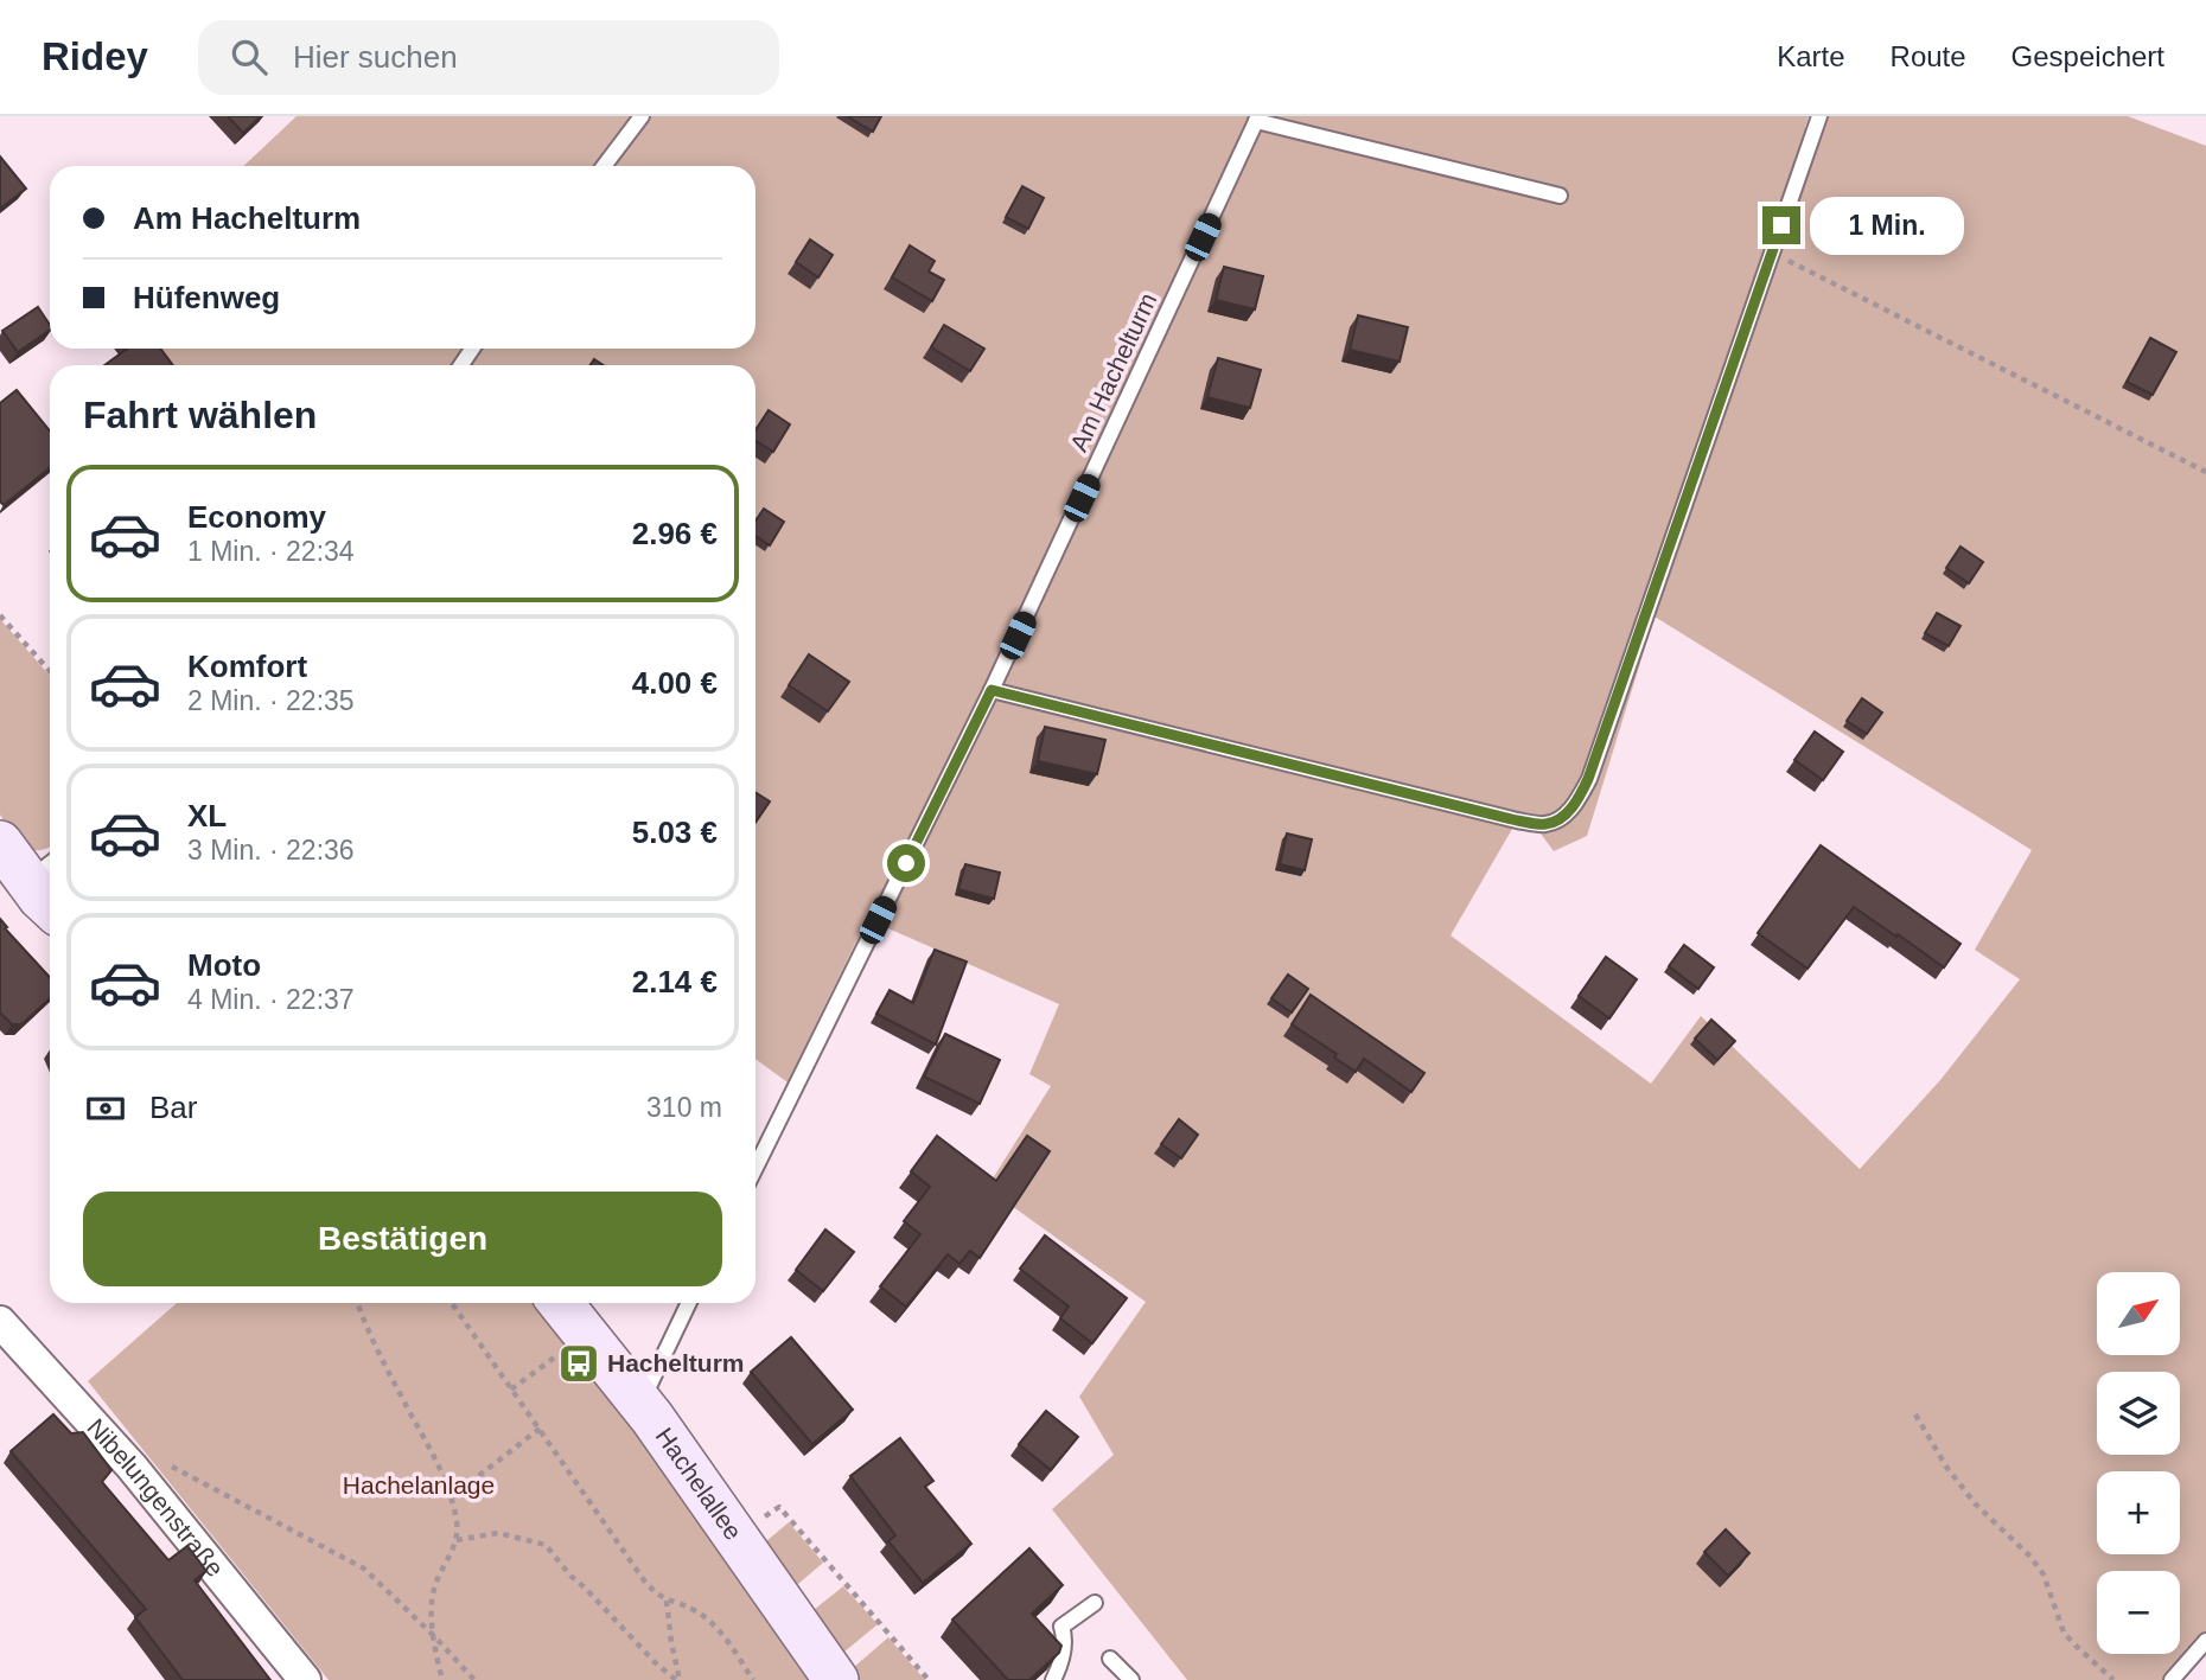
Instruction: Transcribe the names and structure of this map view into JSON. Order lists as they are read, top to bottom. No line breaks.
{"streets":{"street":["Hachelallee","Nibelungenstraße"],"lane":["Am Hachelturm"]},"parks":["Hachelanlage"],"places":{"bus stop":["Hachelturm"]},"north":"top right","page":{"header":"Ridey","search":"Hier suchen","nav":["Karte","Route","Gespeichert"],"banner":["Am Hachelturm","Hüfenweg"],"bubble":"1 Min.","heading":"Fahrt wählen","list":[{"name":"Economy","note":"1 Min. · 22:34","value":"2.96 €"},{"name":"Komfort","note":"2 Min. · 22:35","value":"4.00 €"},{"name":"XL","note":"3 Min. · 22:36","value":"5.03 €"},{"name":"Moto","note":"4 Min. · 22:37","value":"2.14 €"}],"pay":["Bar","310 m"],"buttons":"Bestätigen","map_buttons":["+","−"]}}
